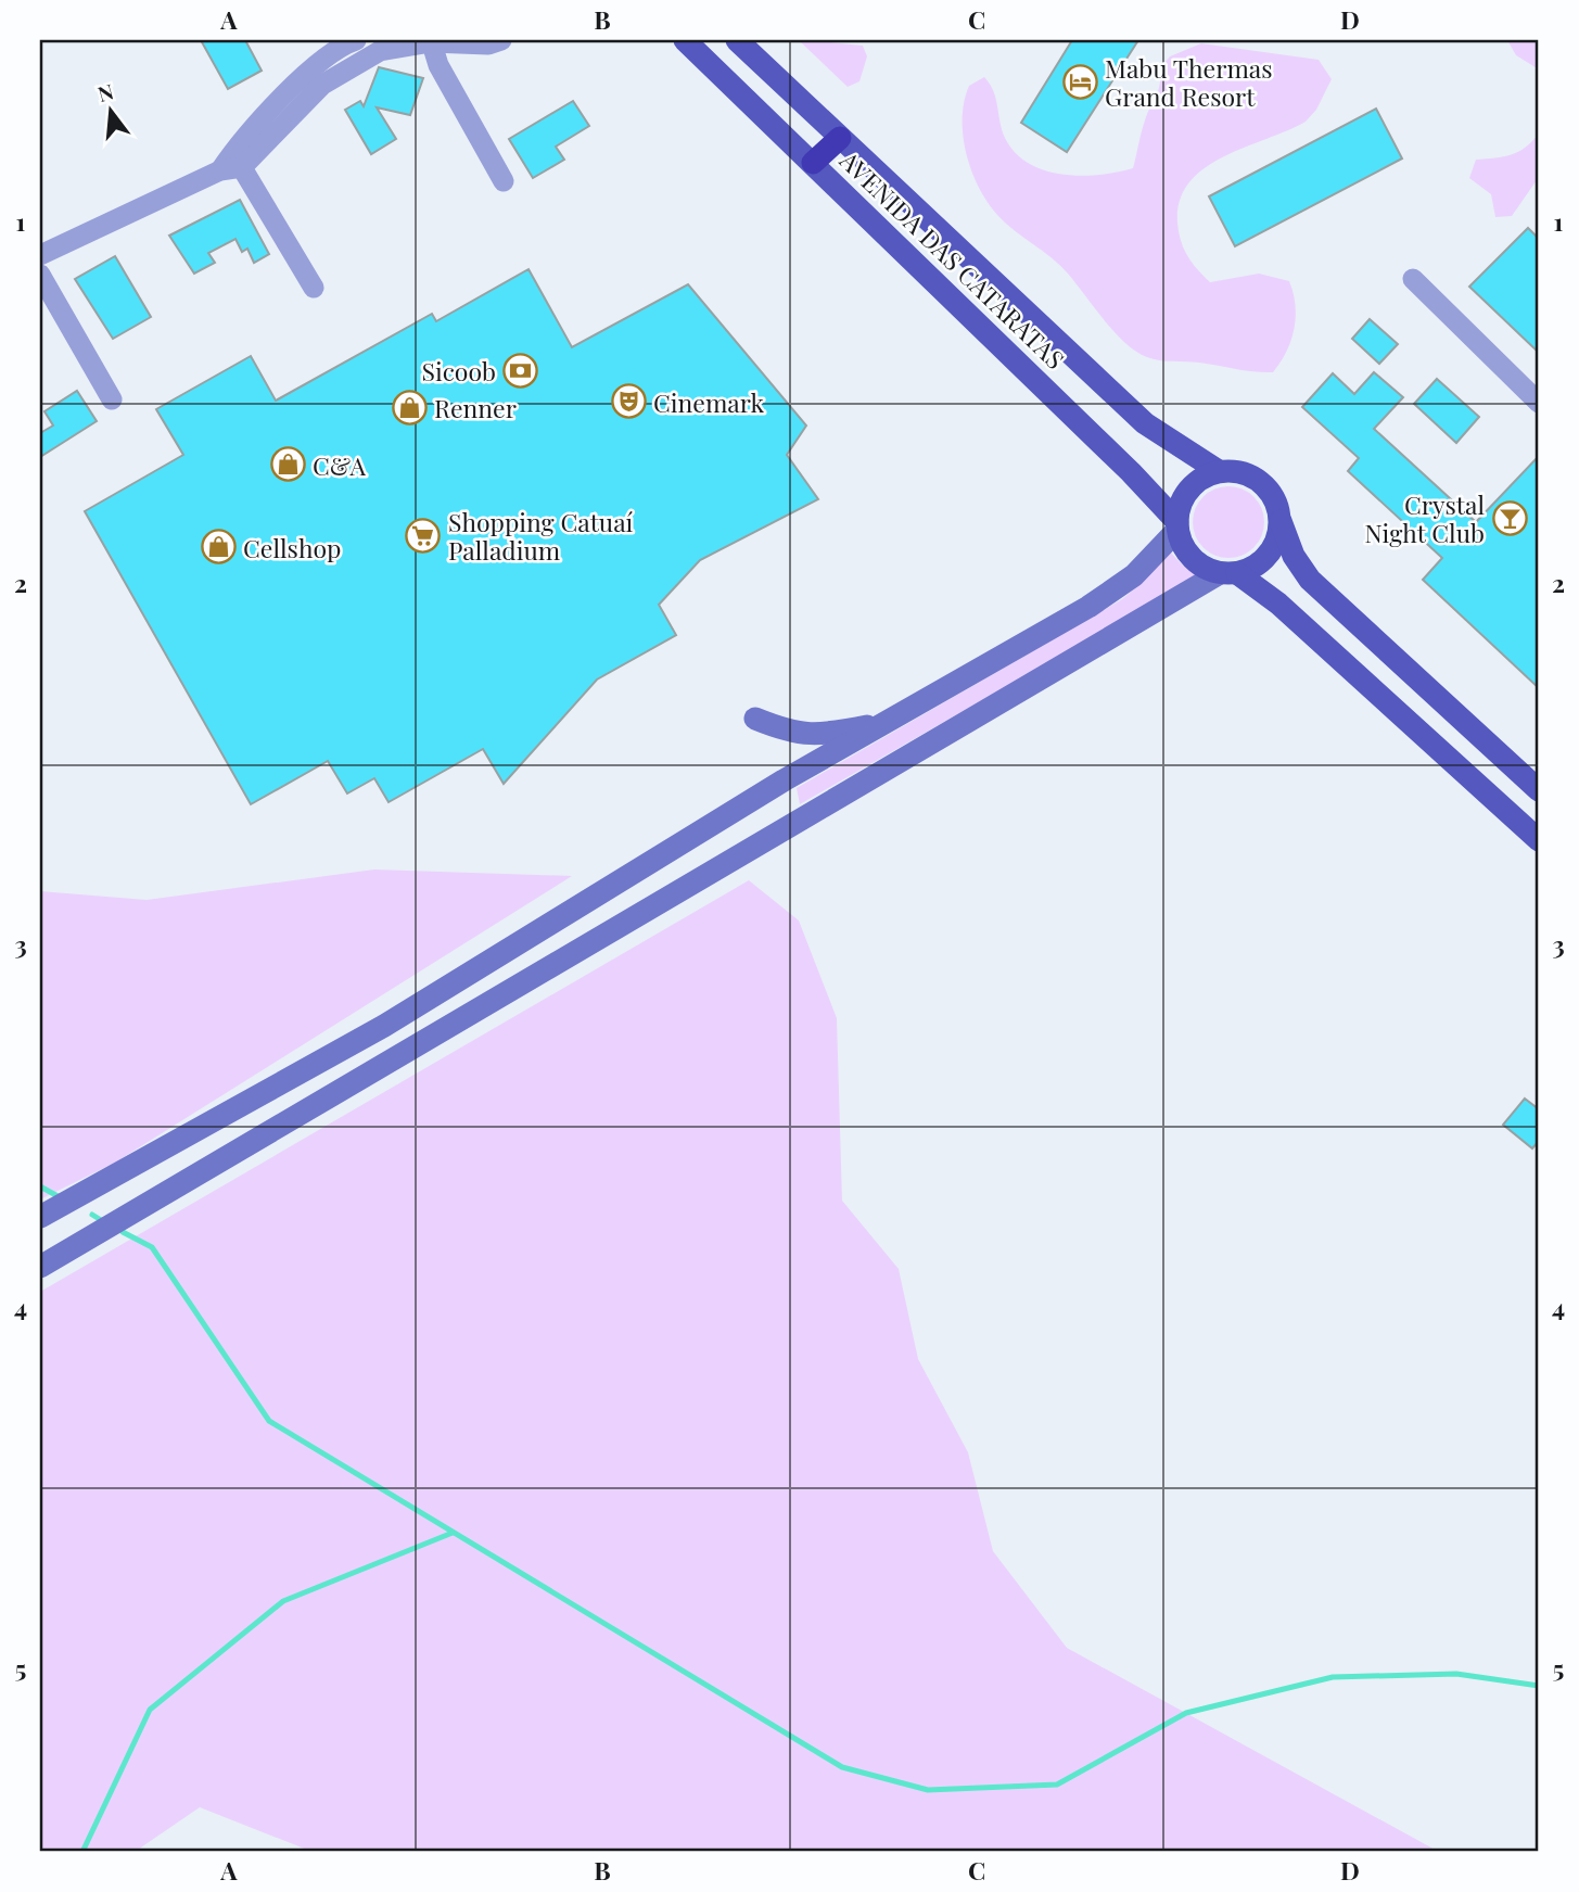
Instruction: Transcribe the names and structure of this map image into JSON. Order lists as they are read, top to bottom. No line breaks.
{"streets":{"main road":["AVENIDA DAS CATARATAS"]},"places":{"hotel":["Mabu Thermas Grand Resort"],"bank":["Sicoob"],"theatre":["Cinemark"],"shop":["Renner","C&A","Cellshop"],"bar":["Crystal Night Club"],"supermarket":["Shopping Catuaí Palladium"]},"north":"top","grid":{"columns":["A","B","C","D"],"rows":["1","2","3","4","5"]}}
